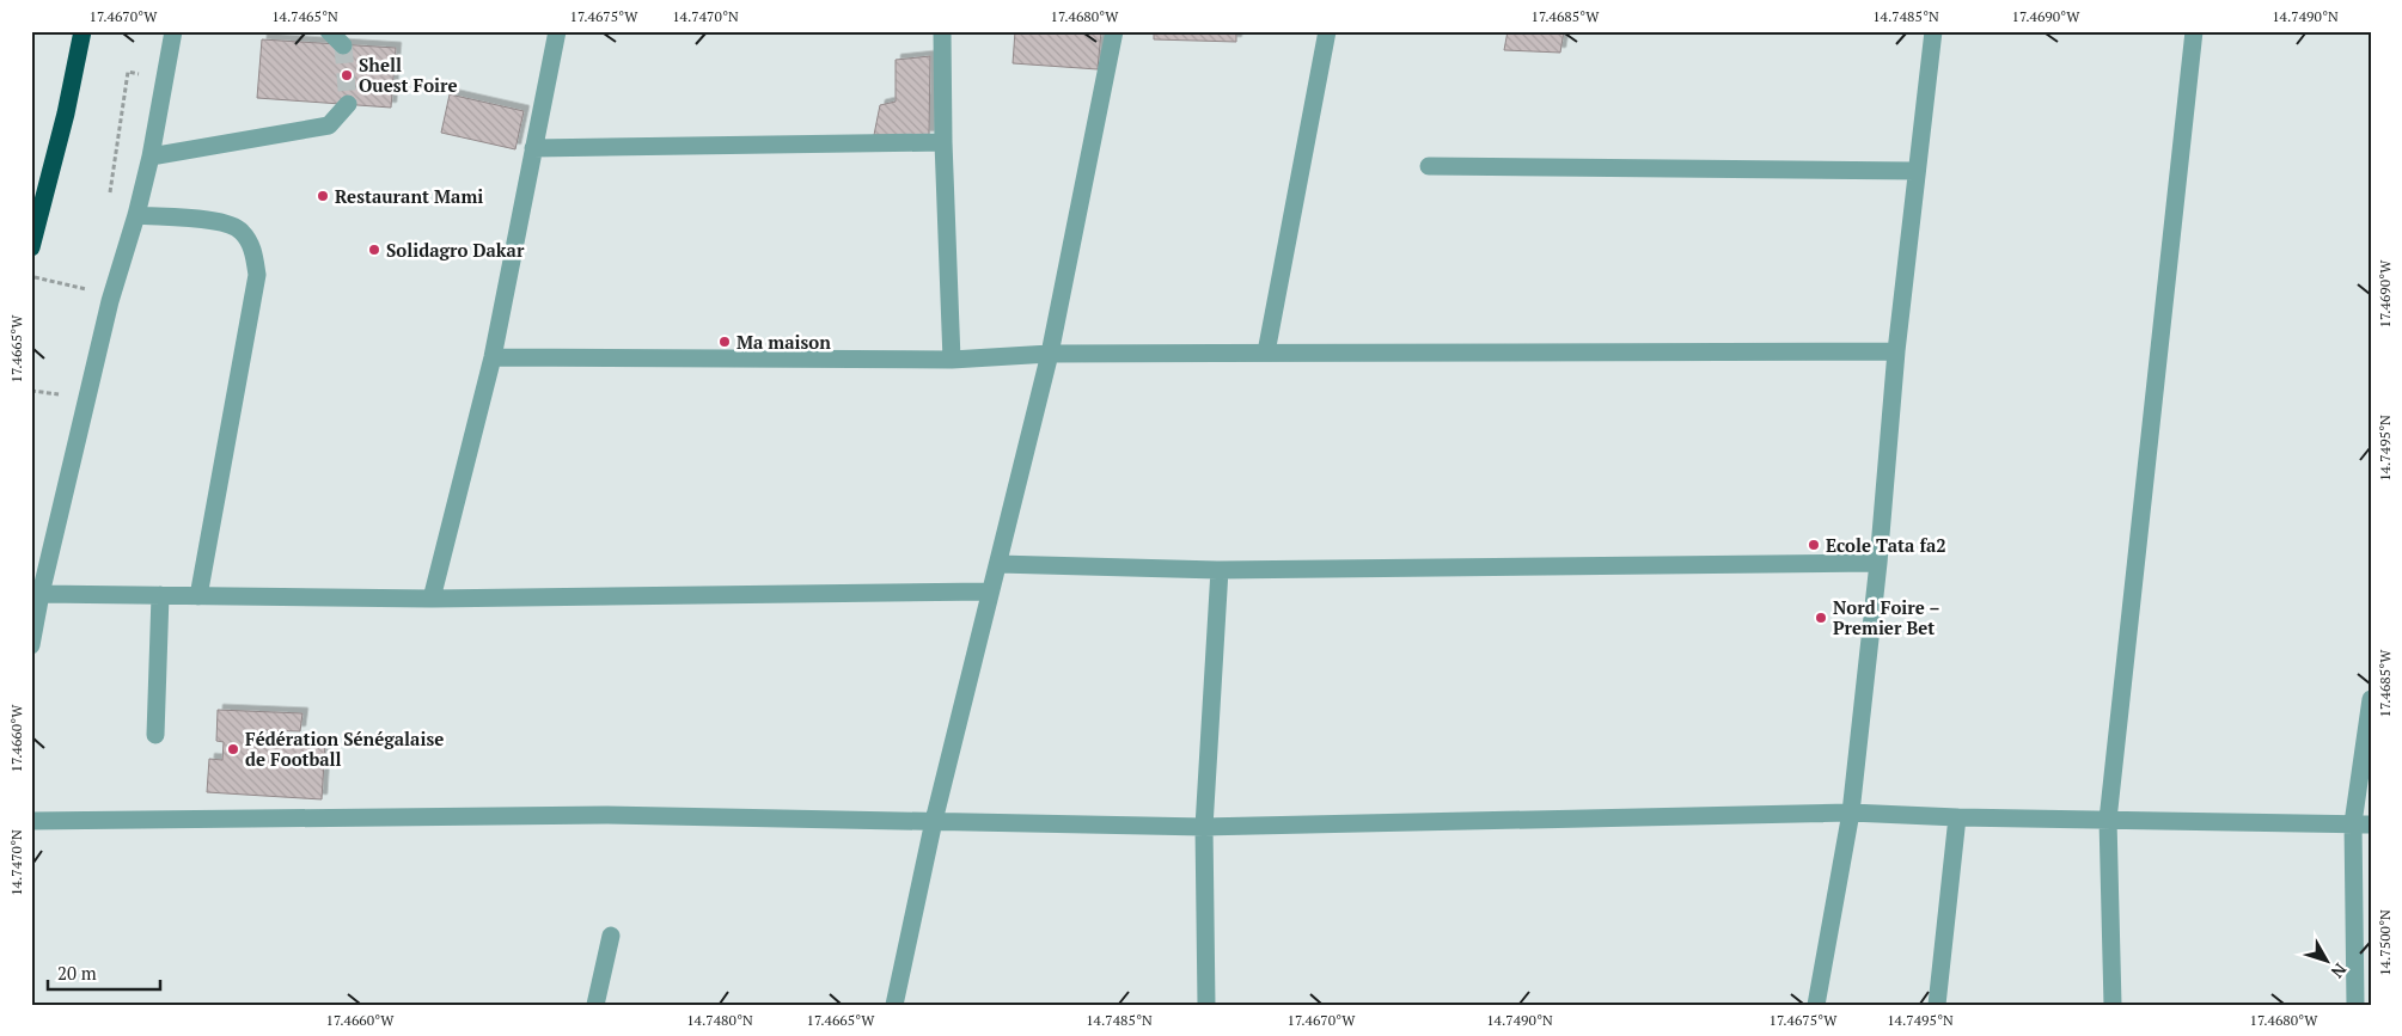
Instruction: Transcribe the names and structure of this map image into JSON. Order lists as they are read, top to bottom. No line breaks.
{"places":["Shell Ouest Foire","Restaurant Mami","Solidagro Dakar","Ma maison","Ecole Tata fa2","Nord Foire – Premier Bet","Fédération Sénégalaise de Football"],"scale_bar":"20 m","north":"bottom right","coordinates":["17.4670°W","14.7465°N","17.4675°W","14.7470°N","17.4680°W","17.4685°W","14.7485°N","17.4690°W","14.7490°N","17.4665°W","14.7495°N","17.4660°W","14.7500°N","14.7480°N"]}
